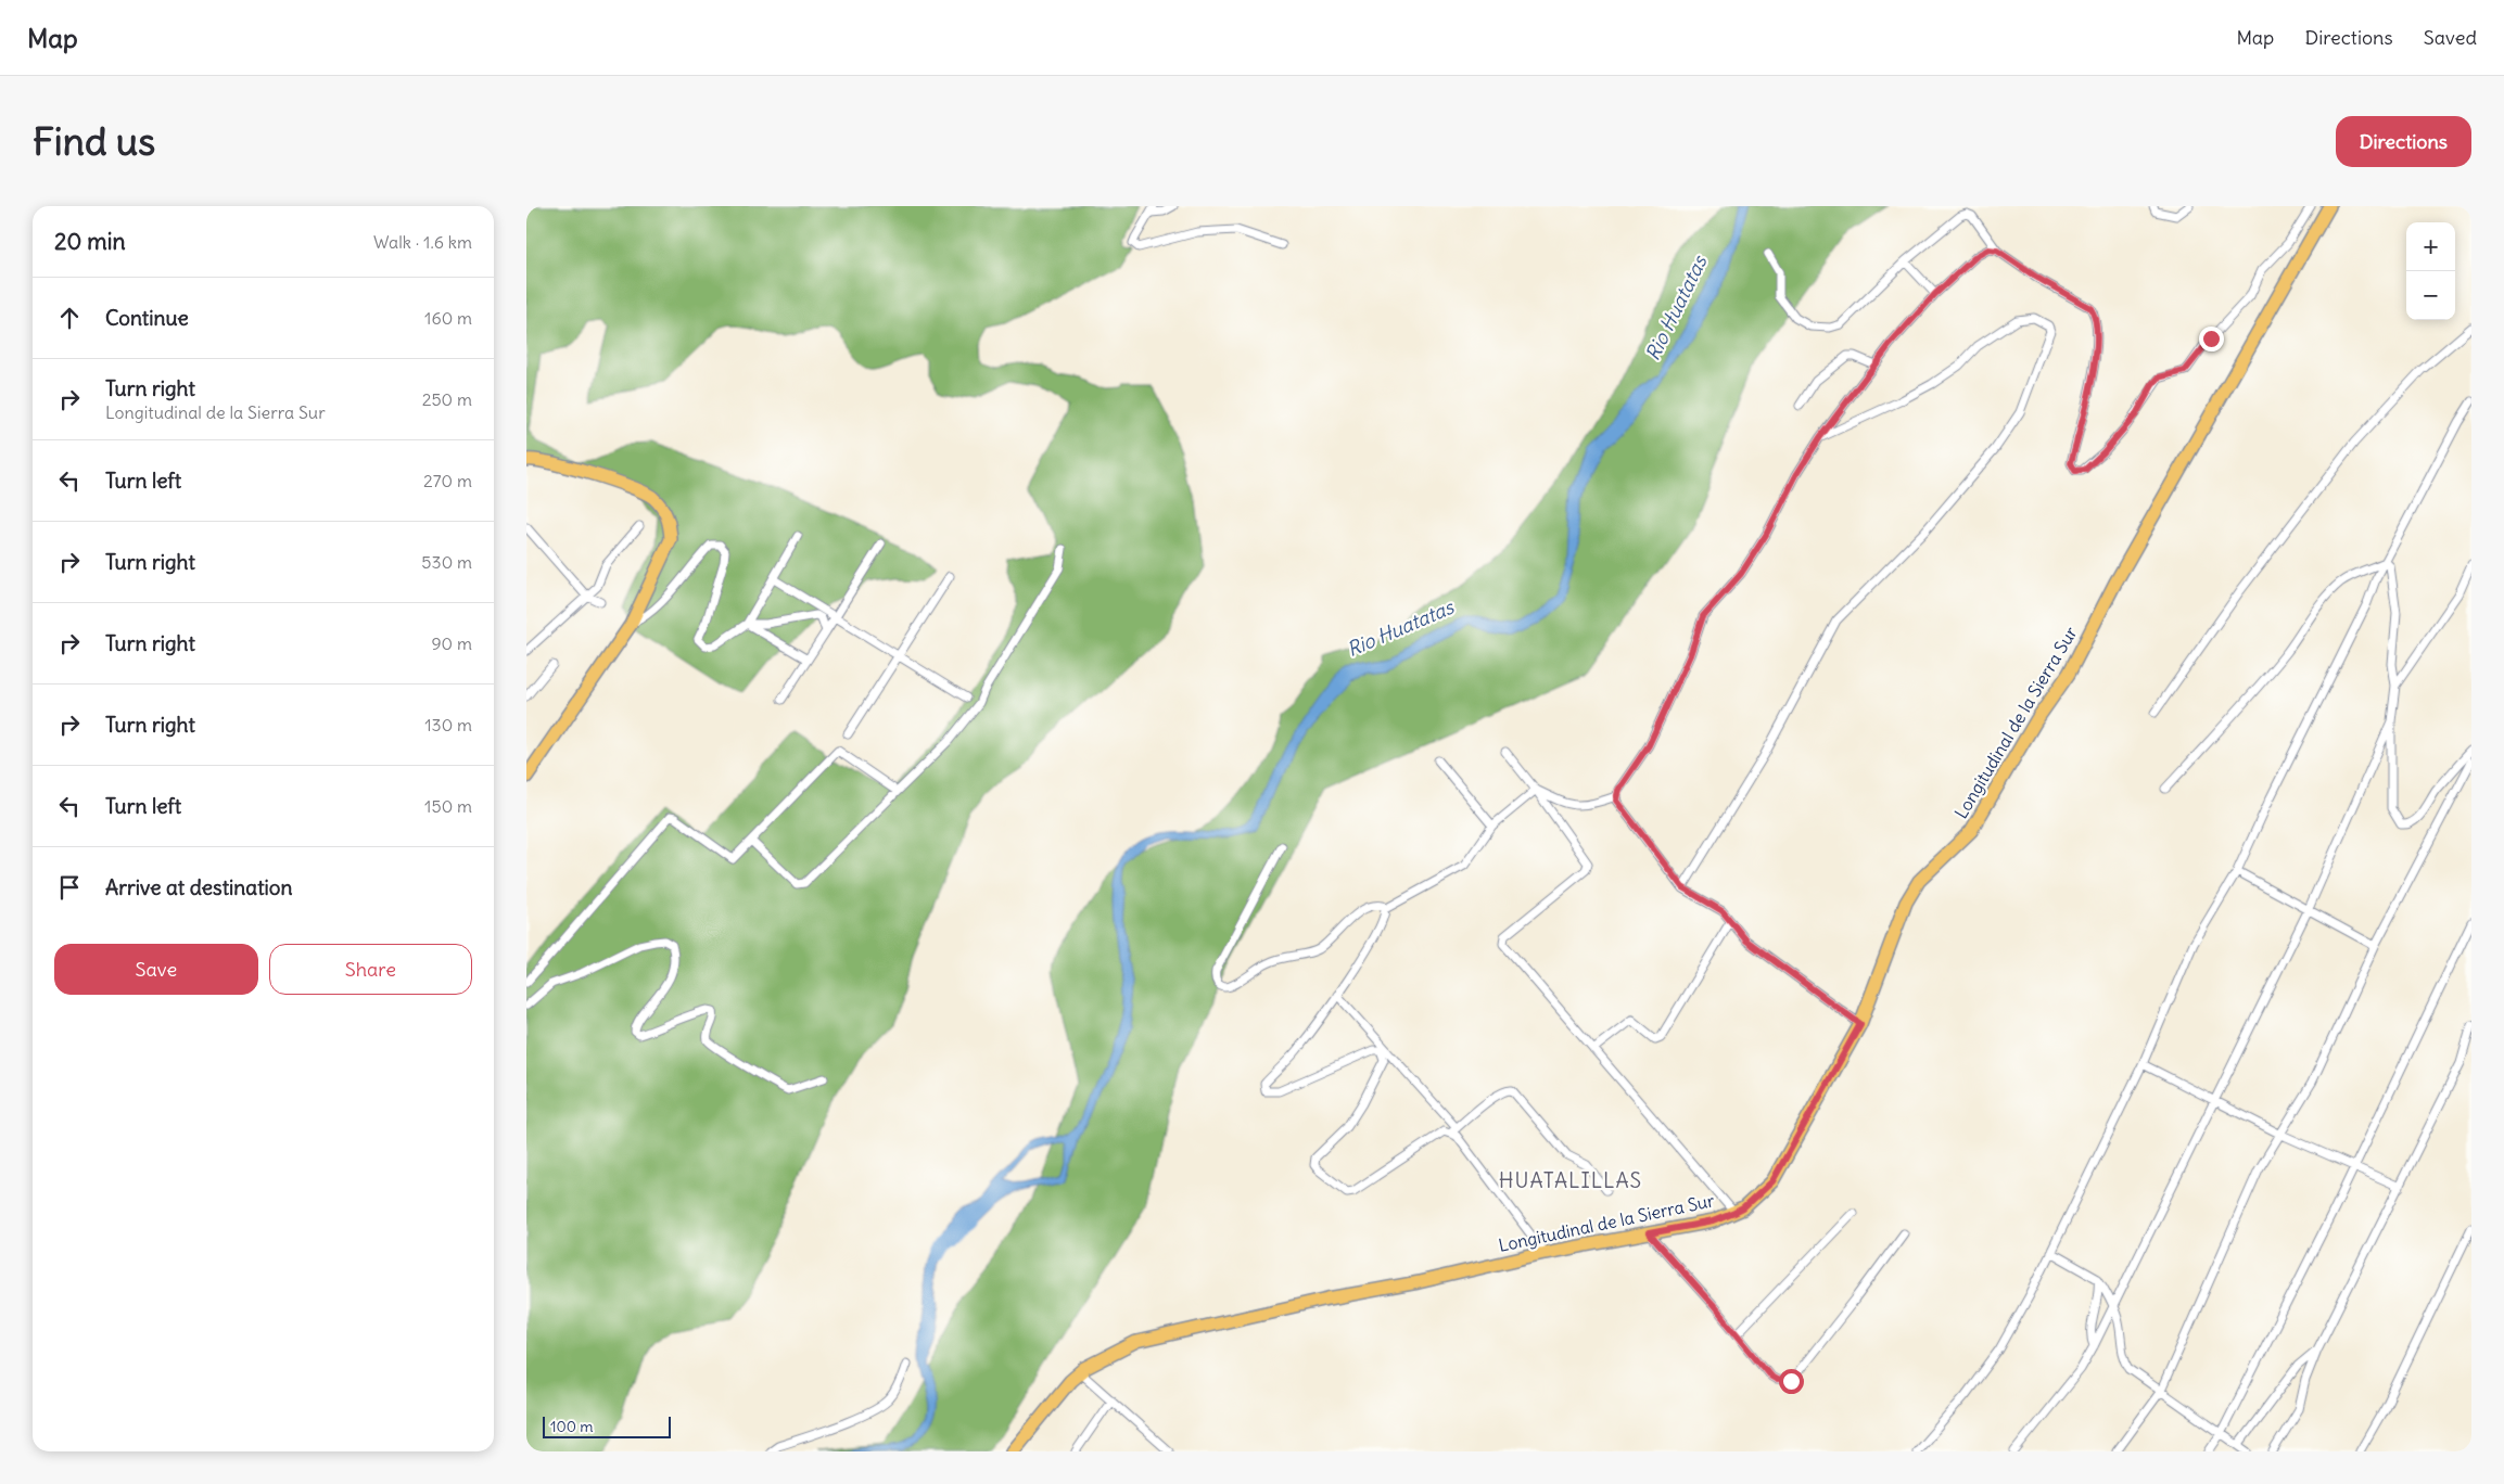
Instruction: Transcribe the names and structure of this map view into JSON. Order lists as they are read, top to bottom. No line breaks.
{"streets":{"main road":["Longitudinal de la Sierra Sur"]},"districts":["HUATALILLAS"],"water":["Rio Huatatas"],"scale_bar":"100 m","page":{"header":"Map","nav":["Map","Directions","Saved"],"buttons":["Directions",["Save","Share"]],"title":"Find us","heading":["20 min","Walk · 1.6 km"],"map_buttons":["+","−"],"list":[["Continue","160 m"],["Turn right","Longitudinal de la Sierra Sur","250 m"],["Turn left","270 m"],["Turn right","530 m"],["Turn right","90 m"],["Turn right","130 m"],["Turn left","150 m"],"Arrive at destination"],"scale":"100 m"}}
